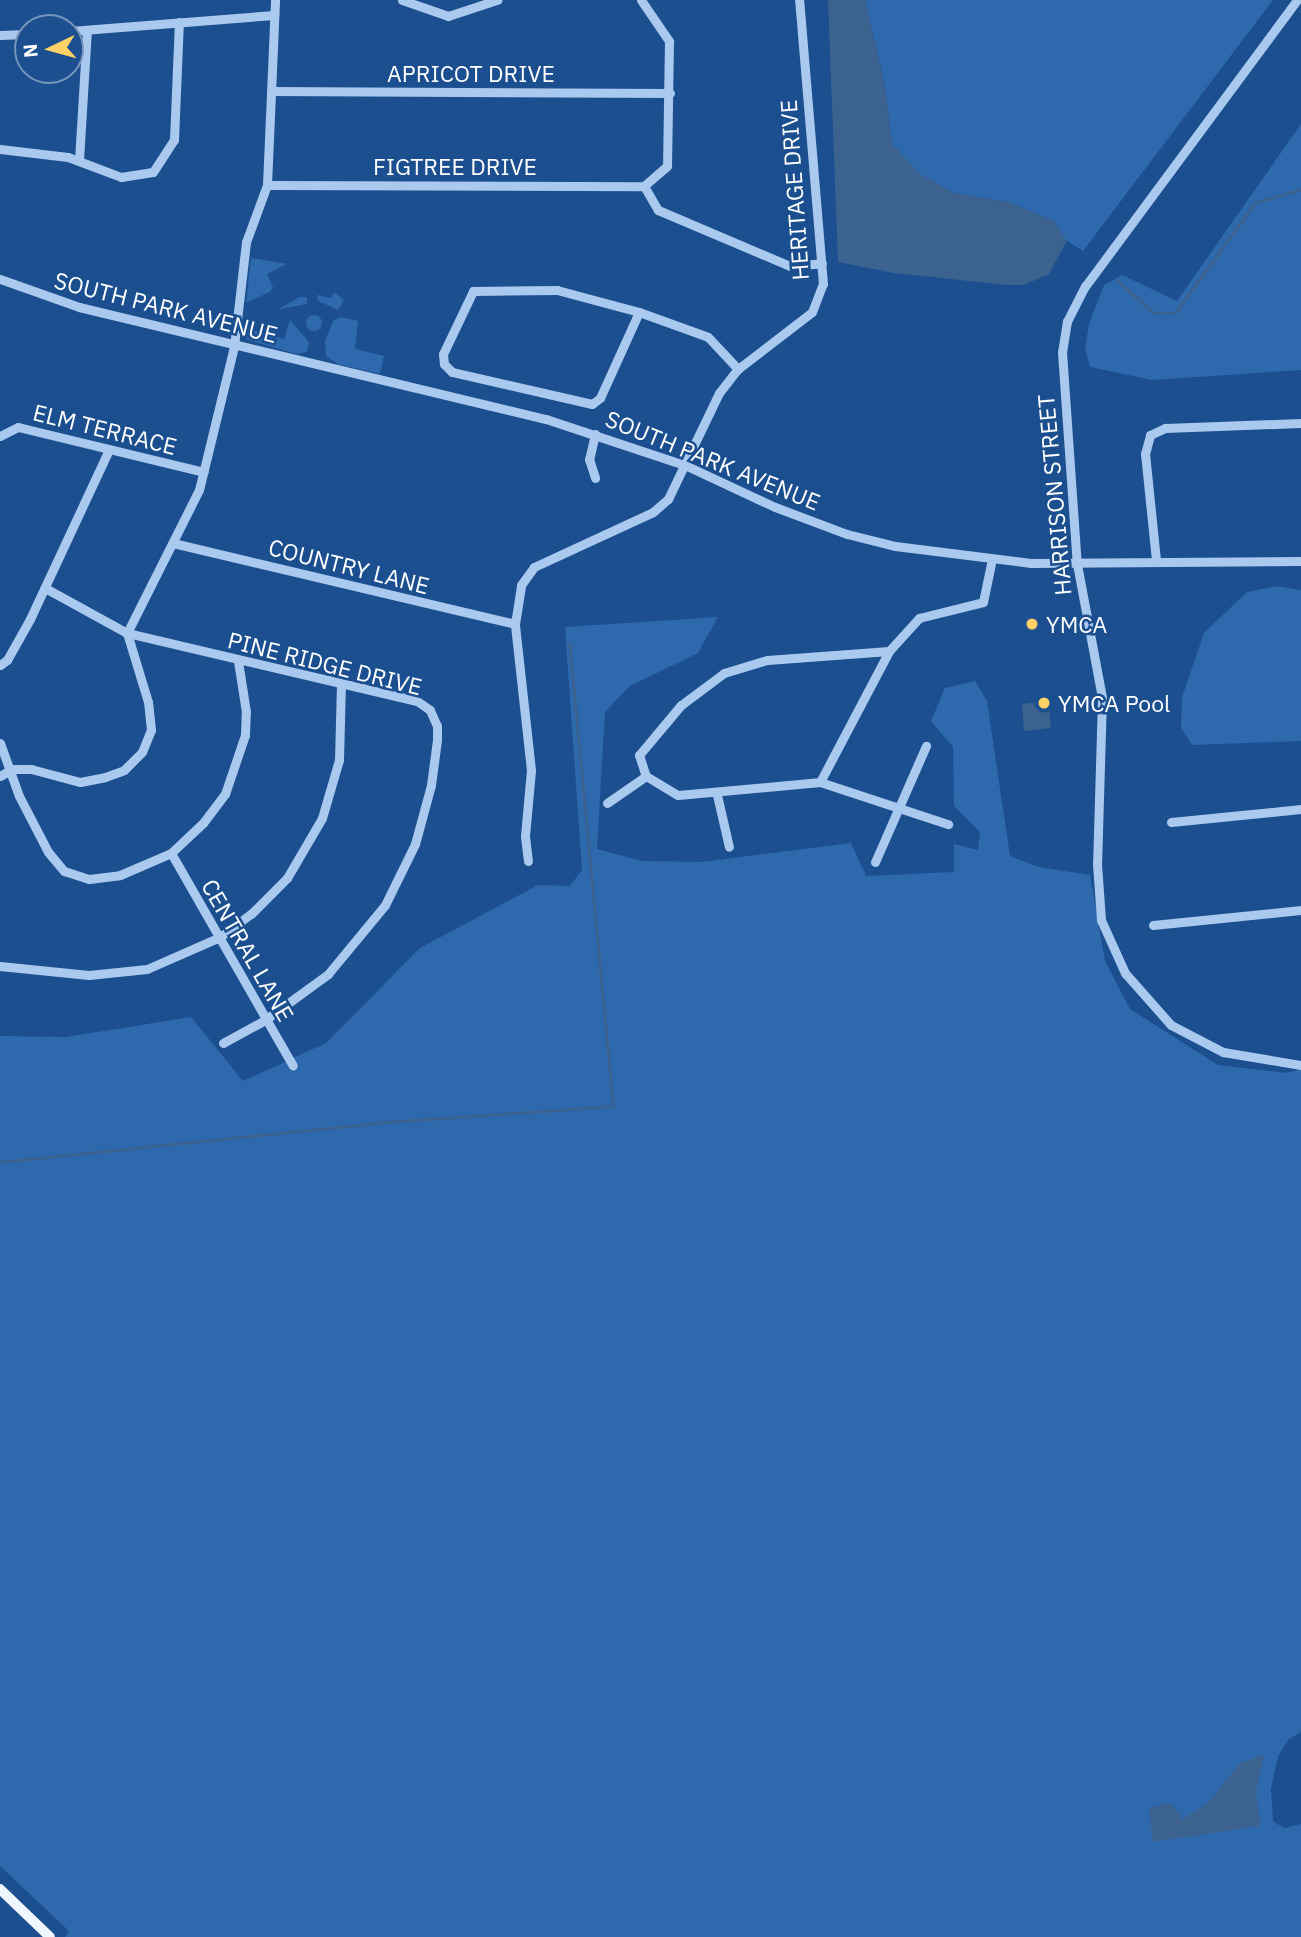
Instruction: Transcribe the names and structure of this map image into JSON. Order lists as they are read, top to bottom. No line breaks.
{"streets":{"street":["APRICOT DRIVE","FIGTREE DRIVE","HERITAGE DRIVE","SOUTH PARK AVENUE","ELM TERRACE","HARRISON STREET","COUNTRY LANE","PINE RIDGE DRIVE","CENTRAL LANE"]},"crossings":[["HERITAGE DRIVE","SOUTH PARK AVENUE"],["HERITAGE DRIVE","COUNTRY LANE"],["SOUTH PARK AVENUE","HARRISON STREET"],["PINE RIDGE DRIVE","CENTRAL LANE"]],"places":["YMCA","YMCA Pool"],"north":"left"}
